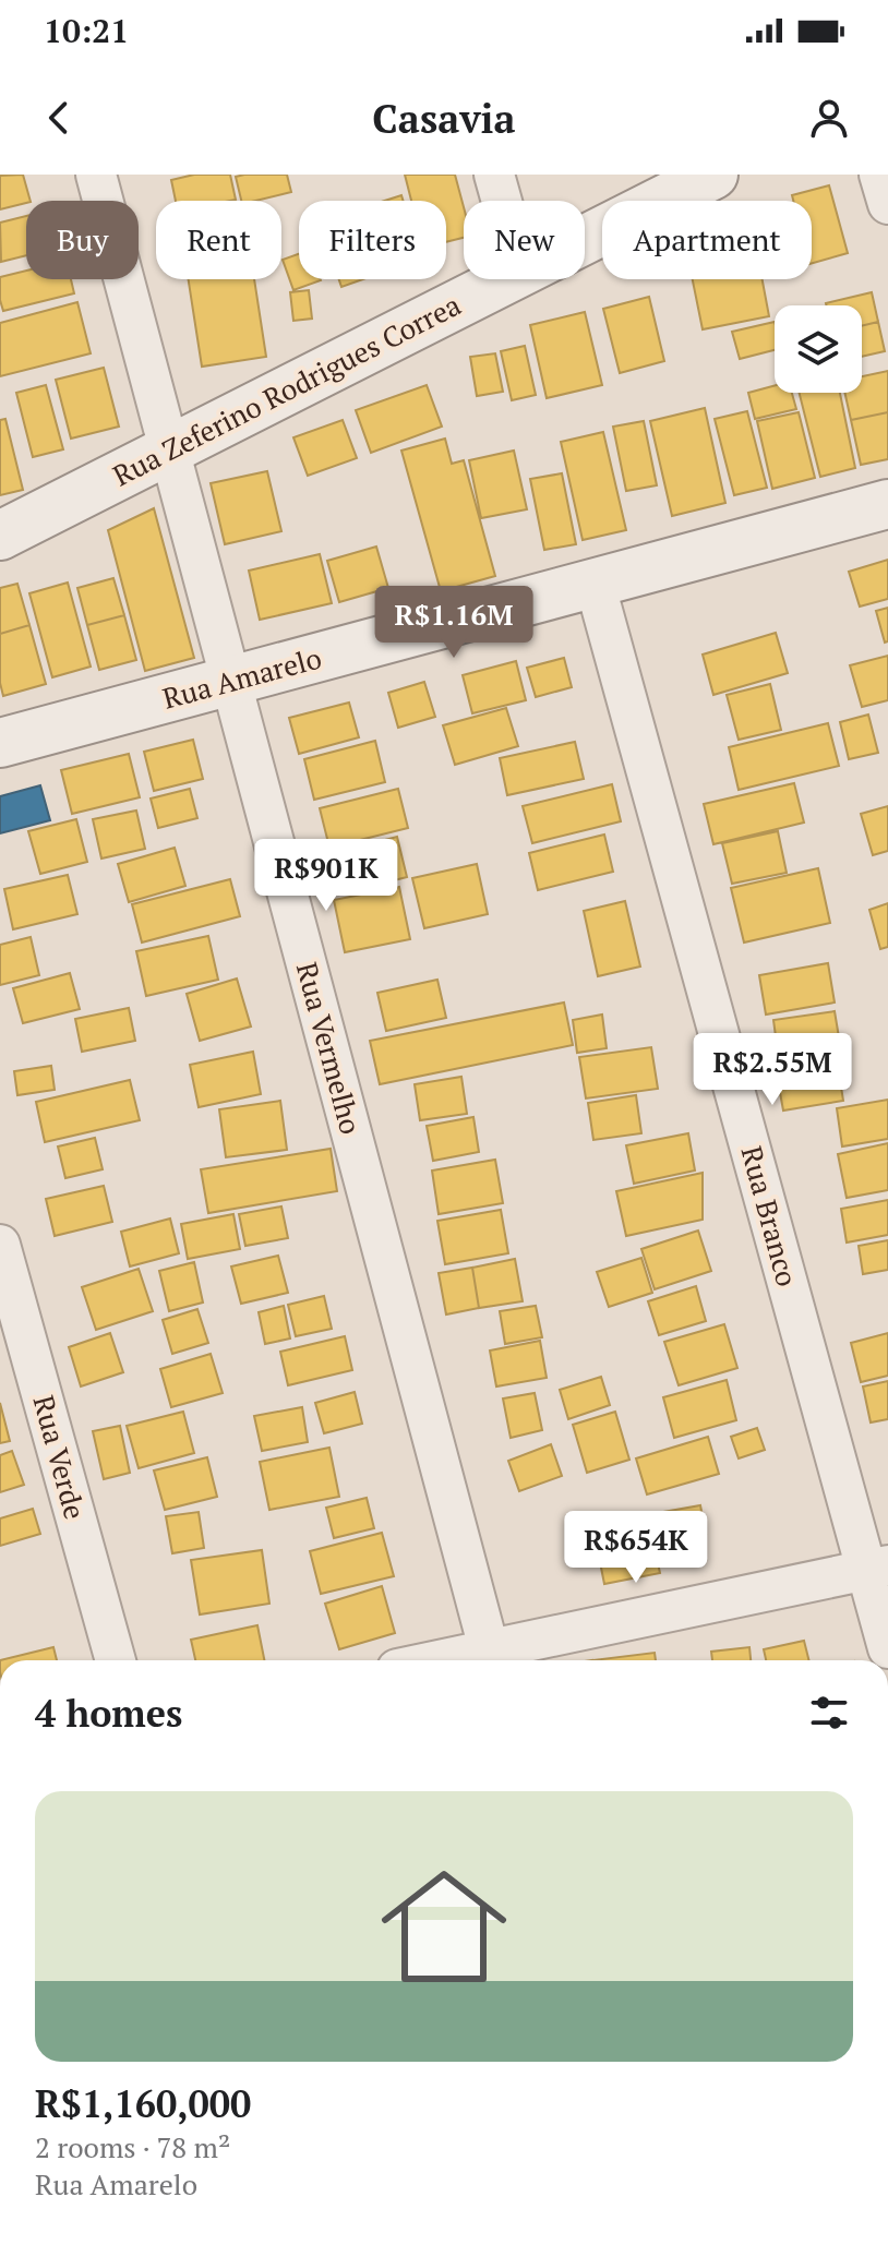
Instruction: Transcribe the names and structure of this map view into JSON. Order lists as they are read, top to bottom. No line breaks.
{"streets":{"street":["Rua Zeferino Rodrigues Correa","Rua Amarelo","Rua Vermelho","Rua Branco","Rua Verde"]},"crossings":[["Rua Zeferino Rodrigues Correa","Rua Vermelho"],["Rua Amarelo","Rua Vermelho"],["Rua Amarelo","Rua Branco"]],"page":{"status":"10:21","header":"Casavia","chip":["Buy","Rent","Filters","New","Apartment"],"price":["R$1.16M","R$901K","R$2.55M","R$654K"],"heading":"4 homes","list":[{"name":"R$1,160,000","note":"2 rooms · 78 m² · Rua Amarelo"}]}}
